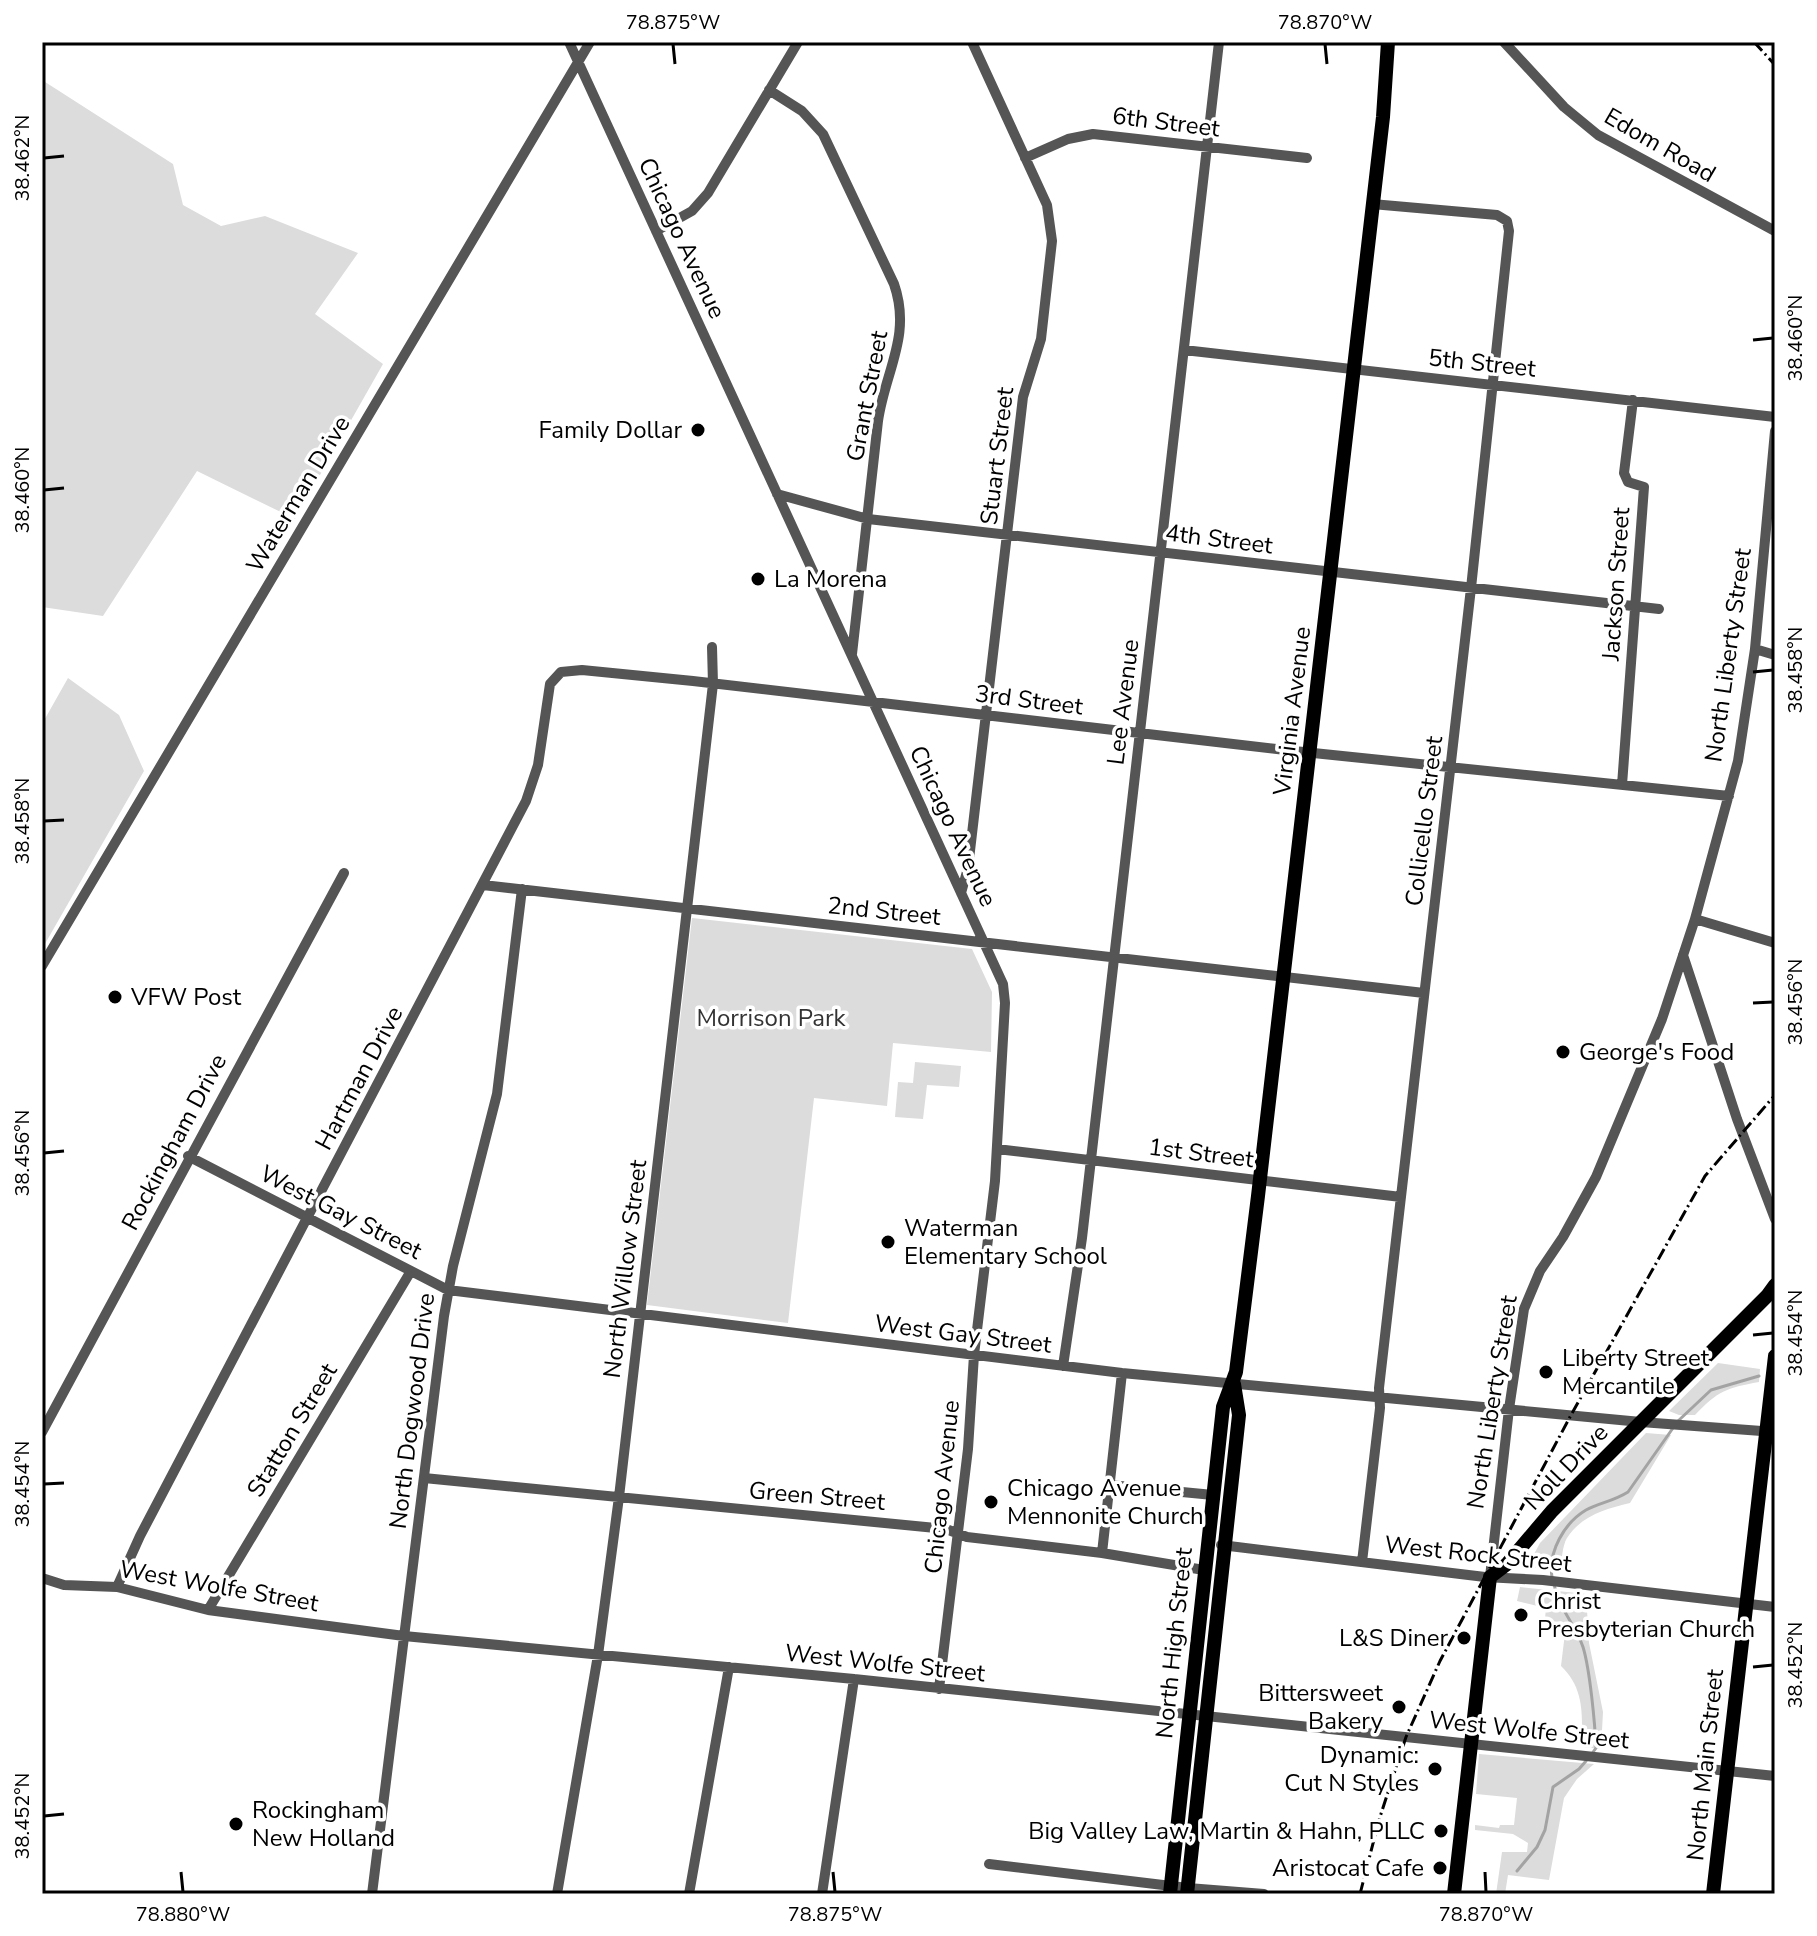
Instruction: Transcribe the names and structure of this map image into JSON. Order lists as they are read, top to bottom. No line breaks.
{"streets":{"main road":["North Liberty Street","Virginia Avenue","Noll Drive","North High Street","North Main Street"],"street":["6th Street","Edom Road","Chicago Avenue","5th Street","Grant Street","Stuart Street","Waterman Drive","4th Street","Jackson Street","3rd Street","Lee Avenue","Collicello Street","2nd Street","Hartman Drive","Rockingham Drive","1st Street","West Gay Street","North Willow Street","North Dogwood Drive","Statton Street","Green Street","West Rock Street","West Wolfe Street"]},"crossings":[["6th Street","Stuart Street"],["6th Street","Lee Avenue"],["Chicago Avenue","Grant Street"],["Chicago Avenue","Stuart Street"],["Chicago Avenue","Waterman Drive"],["Chicago Avenue","4th Street"],["Chicago Avenue","3rd Street"],["Chicago Avenue","2nd Street"],["Chicago Avenue","1st Street"],["Chicago Avenue","West Gay Street"],["Chicago Avenue","Green Street"],["Chicago Avenue","West Wolfe Street"],["5th Street","Jackson Street"],["5th Street","Lee Avenue"],["5th Street","Virginia Avenue"],["5th Street","Collicello Street"],["Grant Street","4th Street"],["Stuart Street","4th Street"],["Stuart Street","3rd Street"],["4th Street","Jackson Street"],["4th Street","Lee Avenue"],["4th Street","Virginia Avenue"],["4th Street","Collicello Street"],["Jackson Street","3rd Street"],["North Liberty Street","3rd Street"],["North Liberty Street","West Gay Street"],["North Liberty Street","Noll Drive"],["North Liberty Street","West Rock Street"],["North Liberty Street","West Wolfe Street"],["3rd Street","Lee Avenue"],["3rd Street","Virginia Avenue"],["3rd Street","Collicello Street"],["3rd Street","Hartman Drive"],["3rd Street","North Willow Street"],["Lee Avenue","2nd Street"],["Lee Avenue","1st Street"],["Lee Avenue","West Gay Street"],["Virginia Avenue","Collicello Street"],["Virginia Avenue","2nd Street"],["Virginia Avenue","1st Street"],["Virginia Avenue","West Gay Street"],["Virginia Avenue","North High Street"],["Collicello Street","2nd Street"],["Collicello Street","1st Street"],["Collicello Street","West Gay Street"],["Collicello Street","West Rock Street"],["2nd Street","Hartman Drive"],["2nd Street","North Willow Street"],["2nd Street","North Dogwood Drive"],["Hartman Drive","West Gay Street"],["Hartman Drive","West Wolfe Street"],["Rockingham Drive","West Gay Street"],["West Gay Street","North Willow Street"],["West Gay Street","North Dogwood Drive"],["West Gay Street","Statton Street"],["West Gay Street","Noll Drive"],["West Gay Street","North High Street"],["West Gay Street","North Main Street"],["North Willow Street","Green Street"],["North Willow Street","West Wolfe Street"],["North Dogwood Drive","Green Street"],["North Dogwood Drive","West Wolfe Street"],["Statton Street","West Wolfe Street"],["Noll Drive","West Rock Street"],["Green Street","North High Street"],["West Rock Street","North High Street"],["West Rock Street","North Main Street"],["West Wolfe Street","North High Street"],["West Wolfe Street","North Main Street"]],"parks":["Morrison Park"],"places":["Family Dollar","La Morena","VFW Post","George's Food","Waterman Elementary School","Liberty Street Mercantile","Chicago Avenue Mennonite Church","Christ Presbyterian Church","L&S Diner","Bittersweet Bakery","Dynamic: Cut N Styles","Rockingham New Holland","Big Valley Law, Martin & Hahn, PLLC","Aristocat Cafe"],"coordinates":["78.875°W","78.870°W","38.462°N","38.460°N","38.458°N","38.456°N","38.454°N","38.452°N","78.880°W"]}
